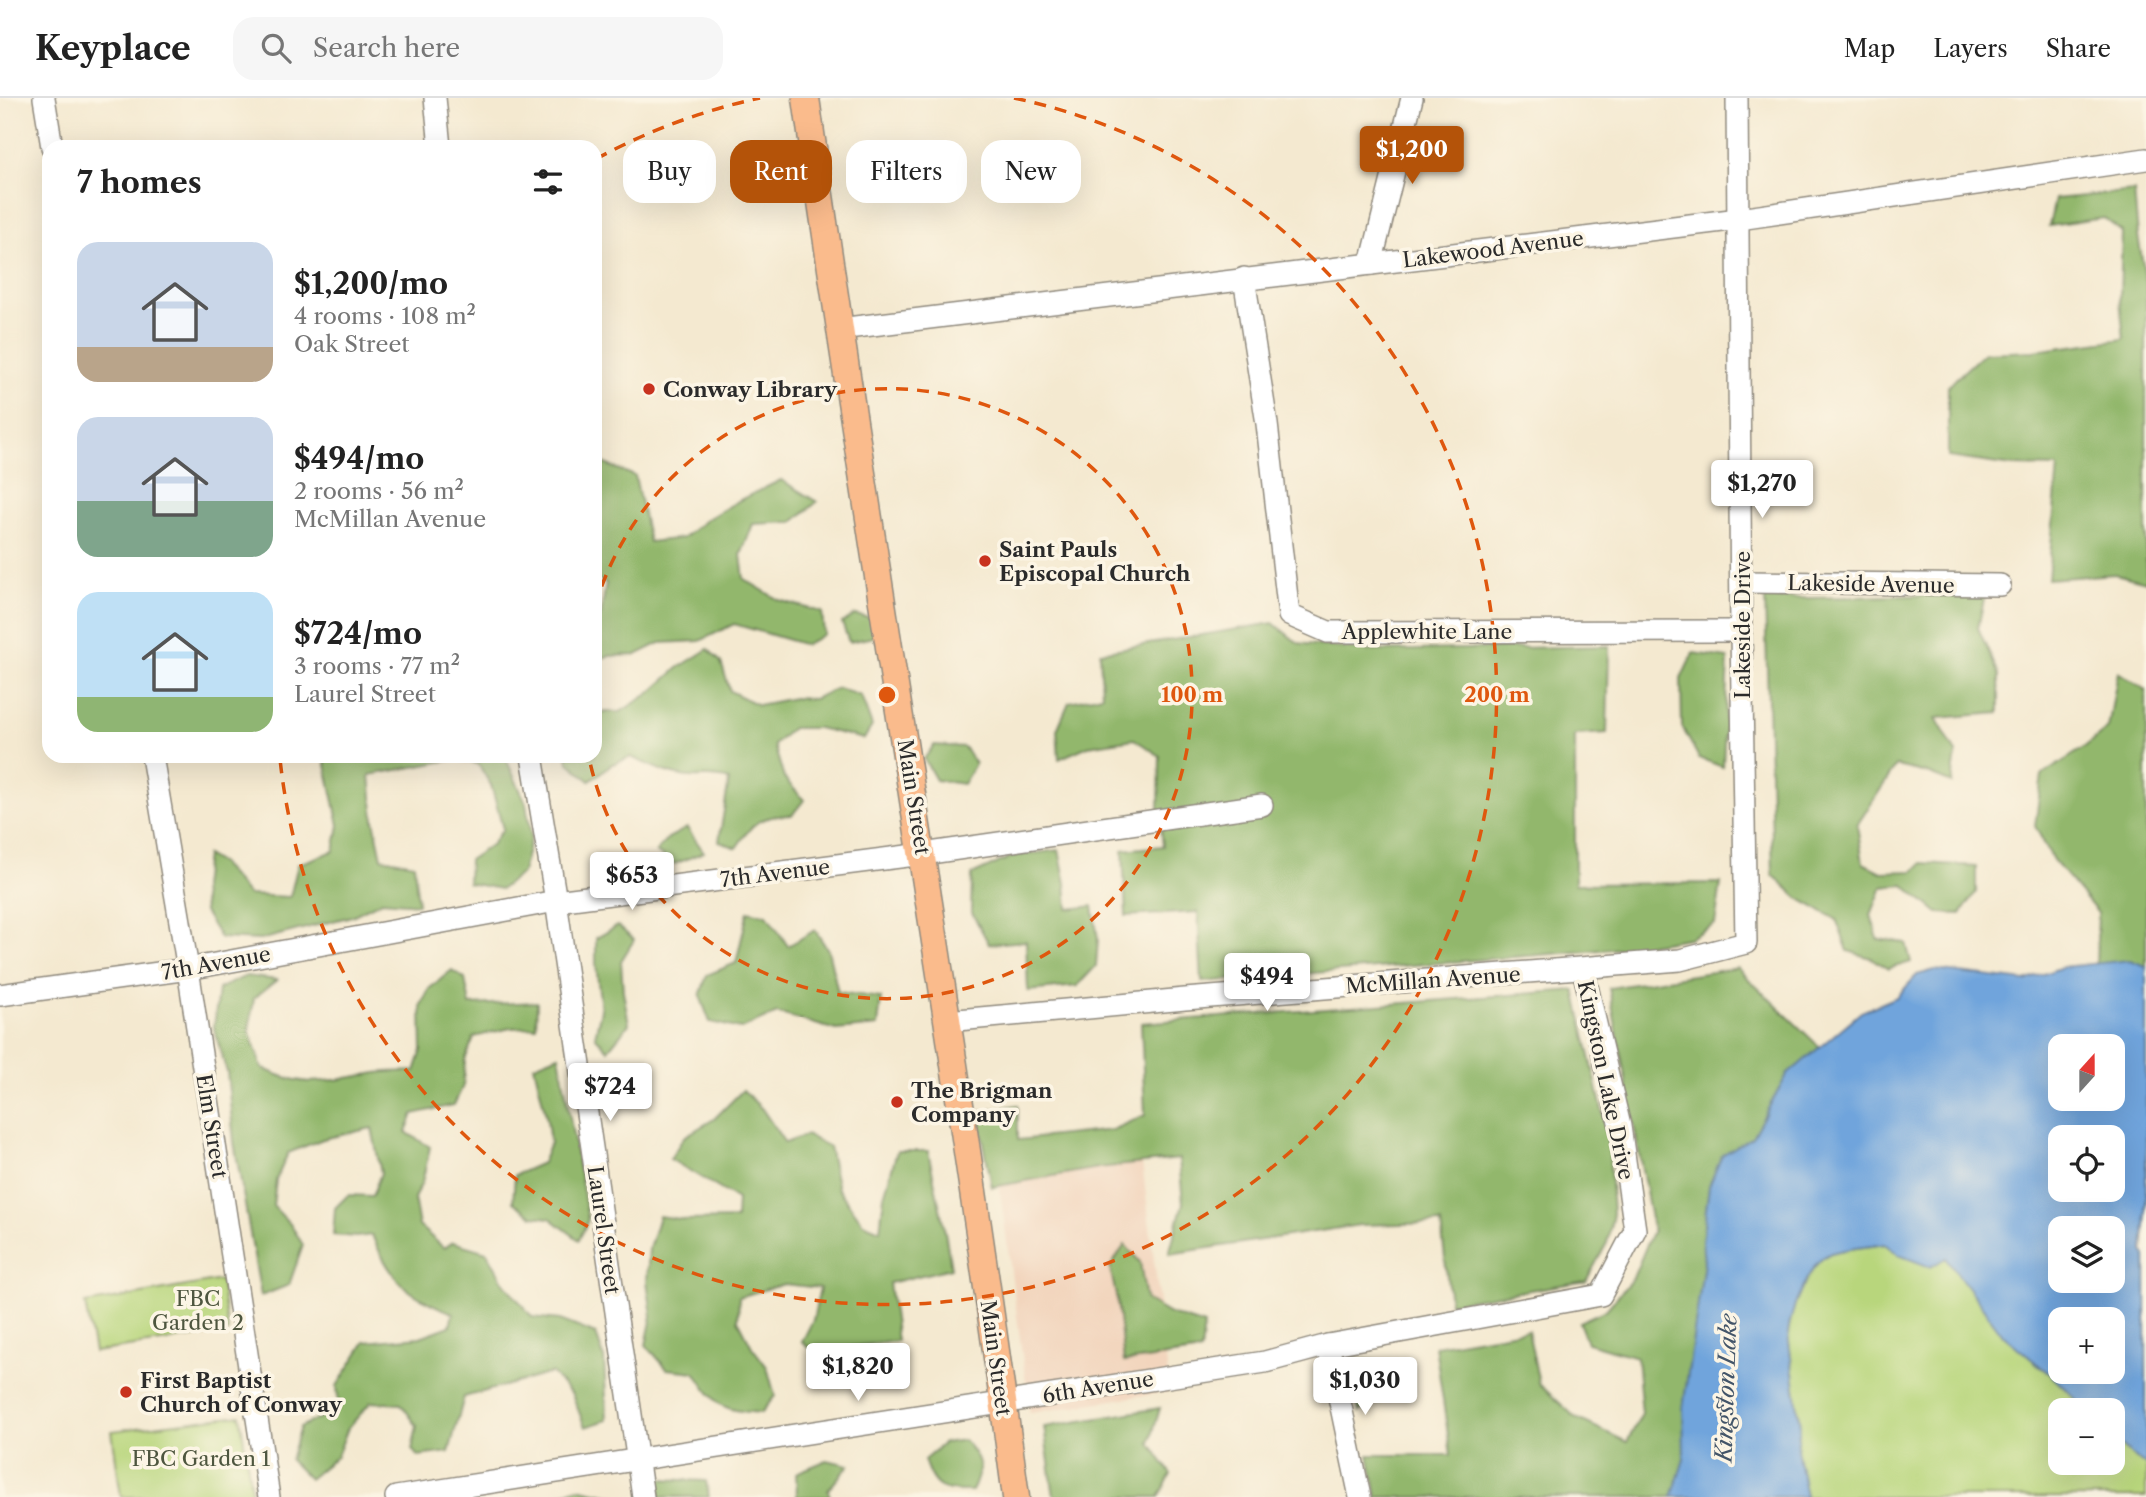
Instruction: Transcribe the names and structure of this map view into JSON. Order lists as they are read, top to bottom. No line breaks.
{"streets":{"main road":["Main Street"],"street":["Lakewood Avenue","Lakeside Avenue","Lakeside Drive","Applewhite Lane","7th Avenue","McMillan Avenue","Kingston Lake Drive","Elm Street","Laurel Street","6th Avenue"]},"crossings":[["Lakewood Avenue","Lakeside Drive"],["Lakewood Avenue","Applewhite Lane"],["Lakewood Avenue","Main Street"],["Lakeside Avenue","Lakeside Drive"],["Lakeside Drive","Applewhite Lane"],["Lakeside Drive","Kingston Lake Drive"],["Main Street","7th Avenue"],["Main Street","McMillan Avenue"],["Main Street","6th Avenue"],["7th Avenue","Elm Street"],["7th Avenue","Laurel Street"],["McMillan Avenue","Kingston Lake Drive"],["Kingston Lake Drive","6th Avenue"],["Laurel Street","6th Avenue"]],"water":["Kingston Lake"],"parks":["FBC Garden 2","FBC Garden 1"],"places":["Conway Library","Saint Pauls Episcopal Church","The Brigman Company","First Baptist Church of Conway"],"north":"top","page":{"header":"Keyplace","search":"Search here","nav":["Map","Layers","Share"],"price":["$1,200","$1,270","$653","$494","$724","$1,820","$1,030"],"chip":["Buy","Rent","Filters","New"],"heading":"7 homes","list":[{"name":"$1,200/mo","note":"4 rooms · 108 m² · Oak Street"},{"name":"$494/mo","note":"2 rooms · 56 m² · McMillan Avenue"},{"name":"$724/mo","note":"3 rooms · 77 m² · Laurel Street"}],"map_buttons":["+","−"]},"rings":["100 m","200 m"]}
